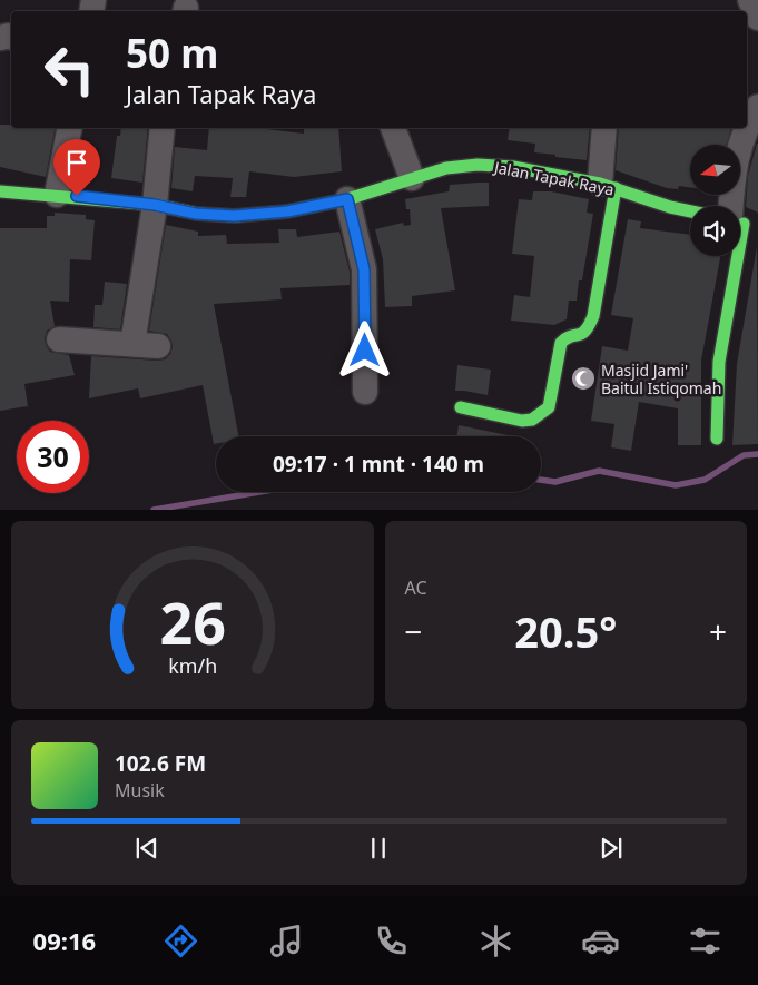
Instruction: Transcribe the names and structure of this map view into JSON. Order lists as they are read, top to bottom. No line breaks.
{"streets":{"street":["Jalan Tapak Raya"]},"places":{"mosque":["Masjid Jami' Baitul Istiqomah"]},"north":"left","page":{"turn":["50 m","Jalan Tapak Raya"],"limit":"30","trip":"09:17 · 1 mnt · 140 m","tile":"AC","heat":["−","20.5°","+"],"song":["102.6 FM","Musik"],"tabs":"09:16","gauge":["26","km/h"]}}
